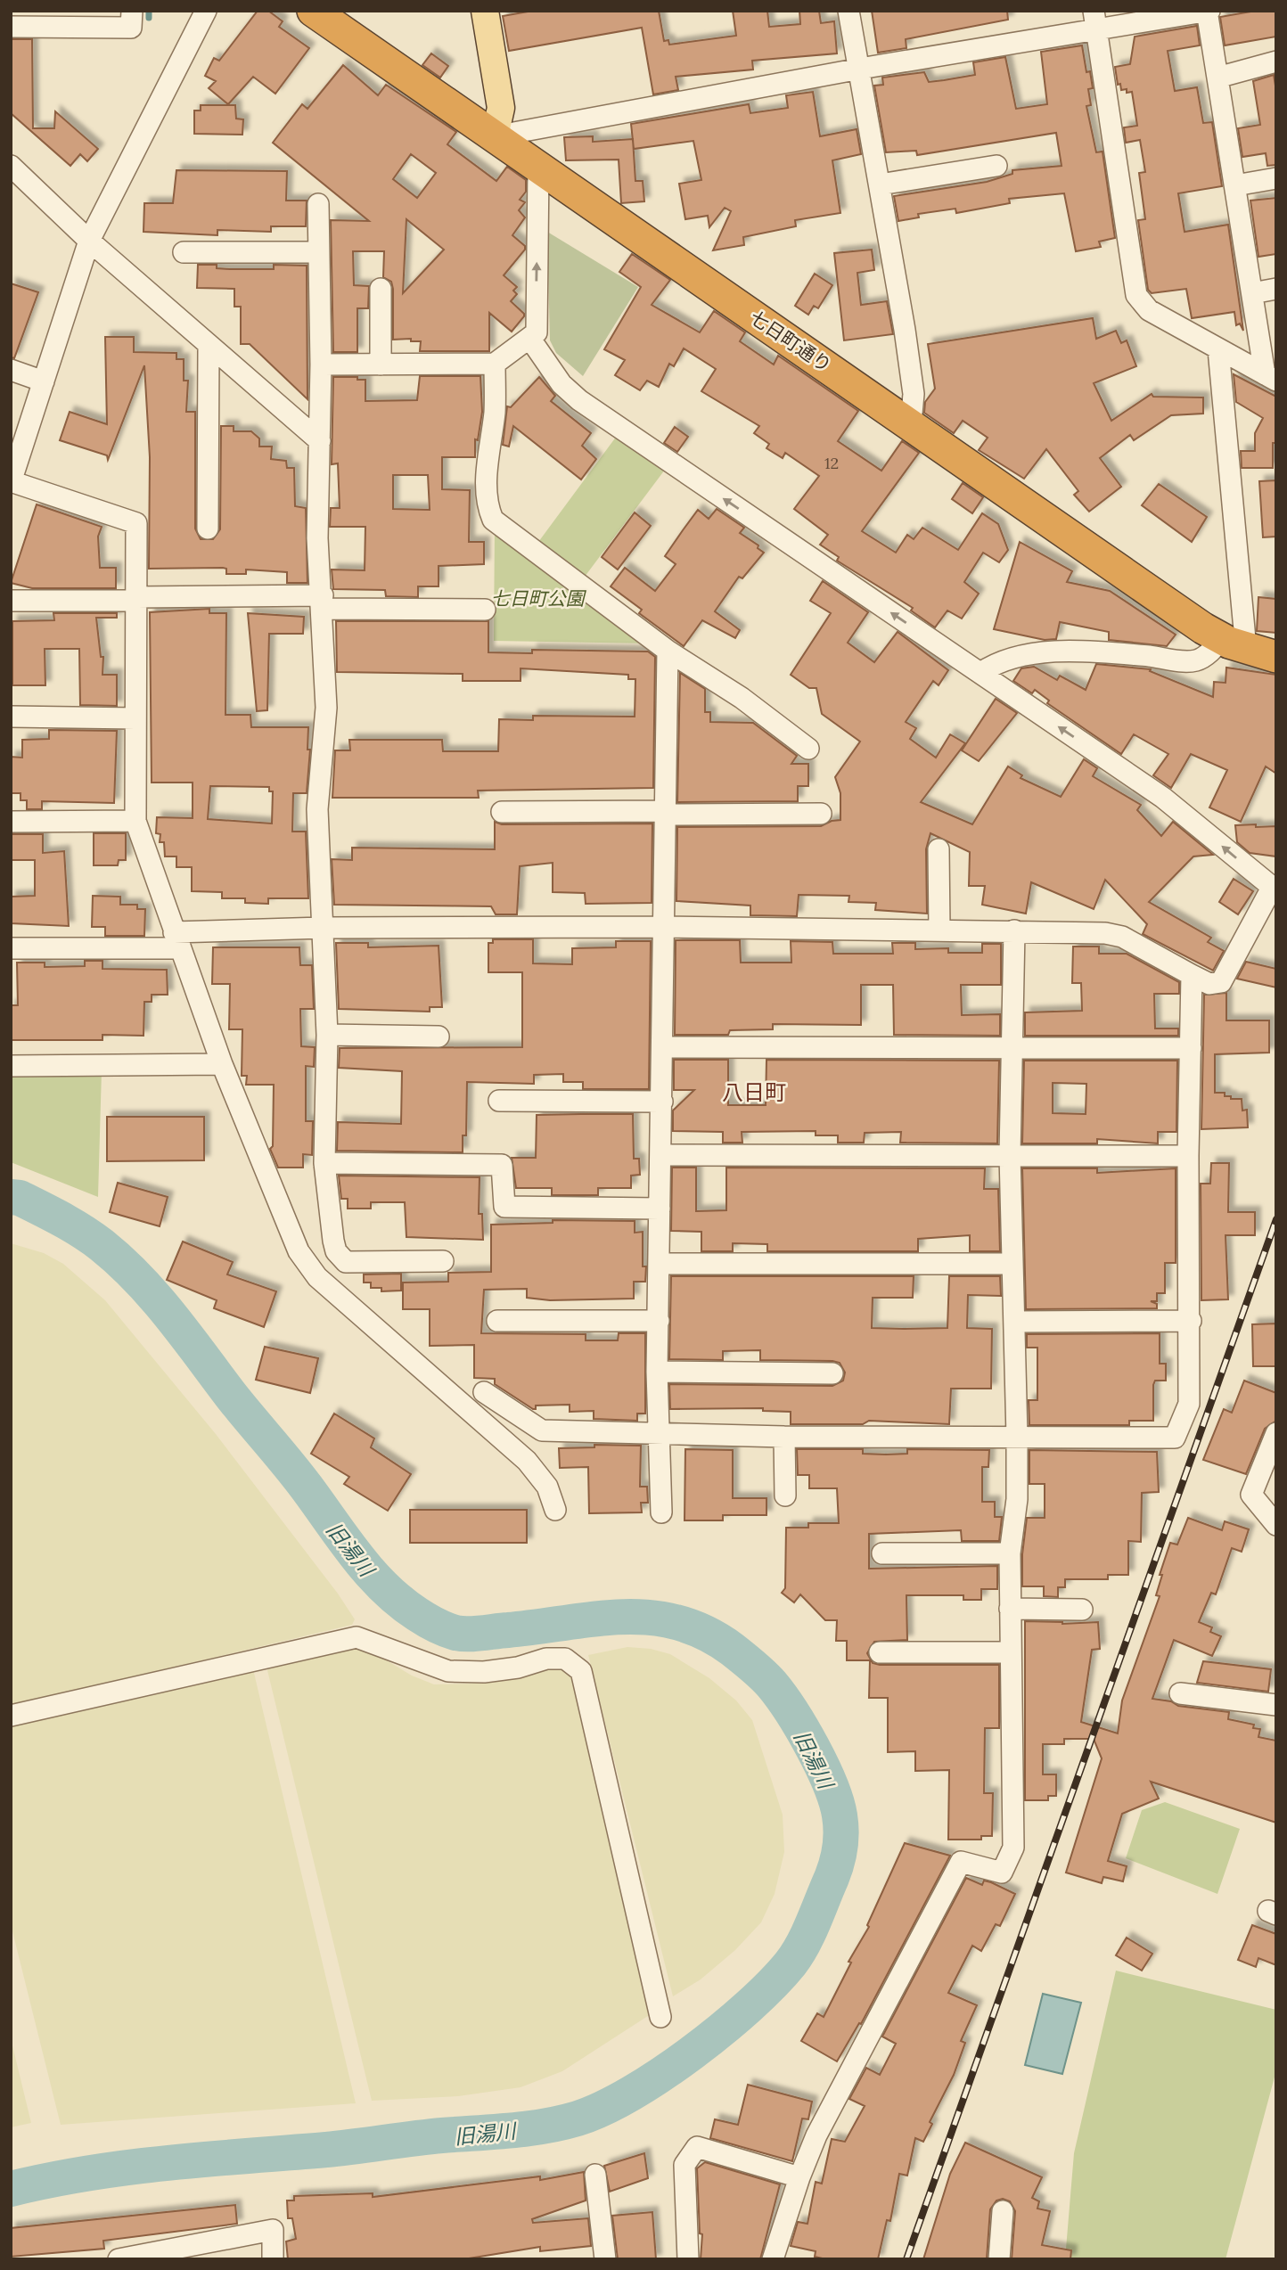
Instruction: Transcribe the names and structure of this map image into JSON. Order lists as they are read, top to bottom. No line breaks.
{"streets":{"highway":["七日町通り"]},"districts":["八日町"],"water":["旧湯川"],"parks":["七日町公園"],"house_numbers":["12"]}
